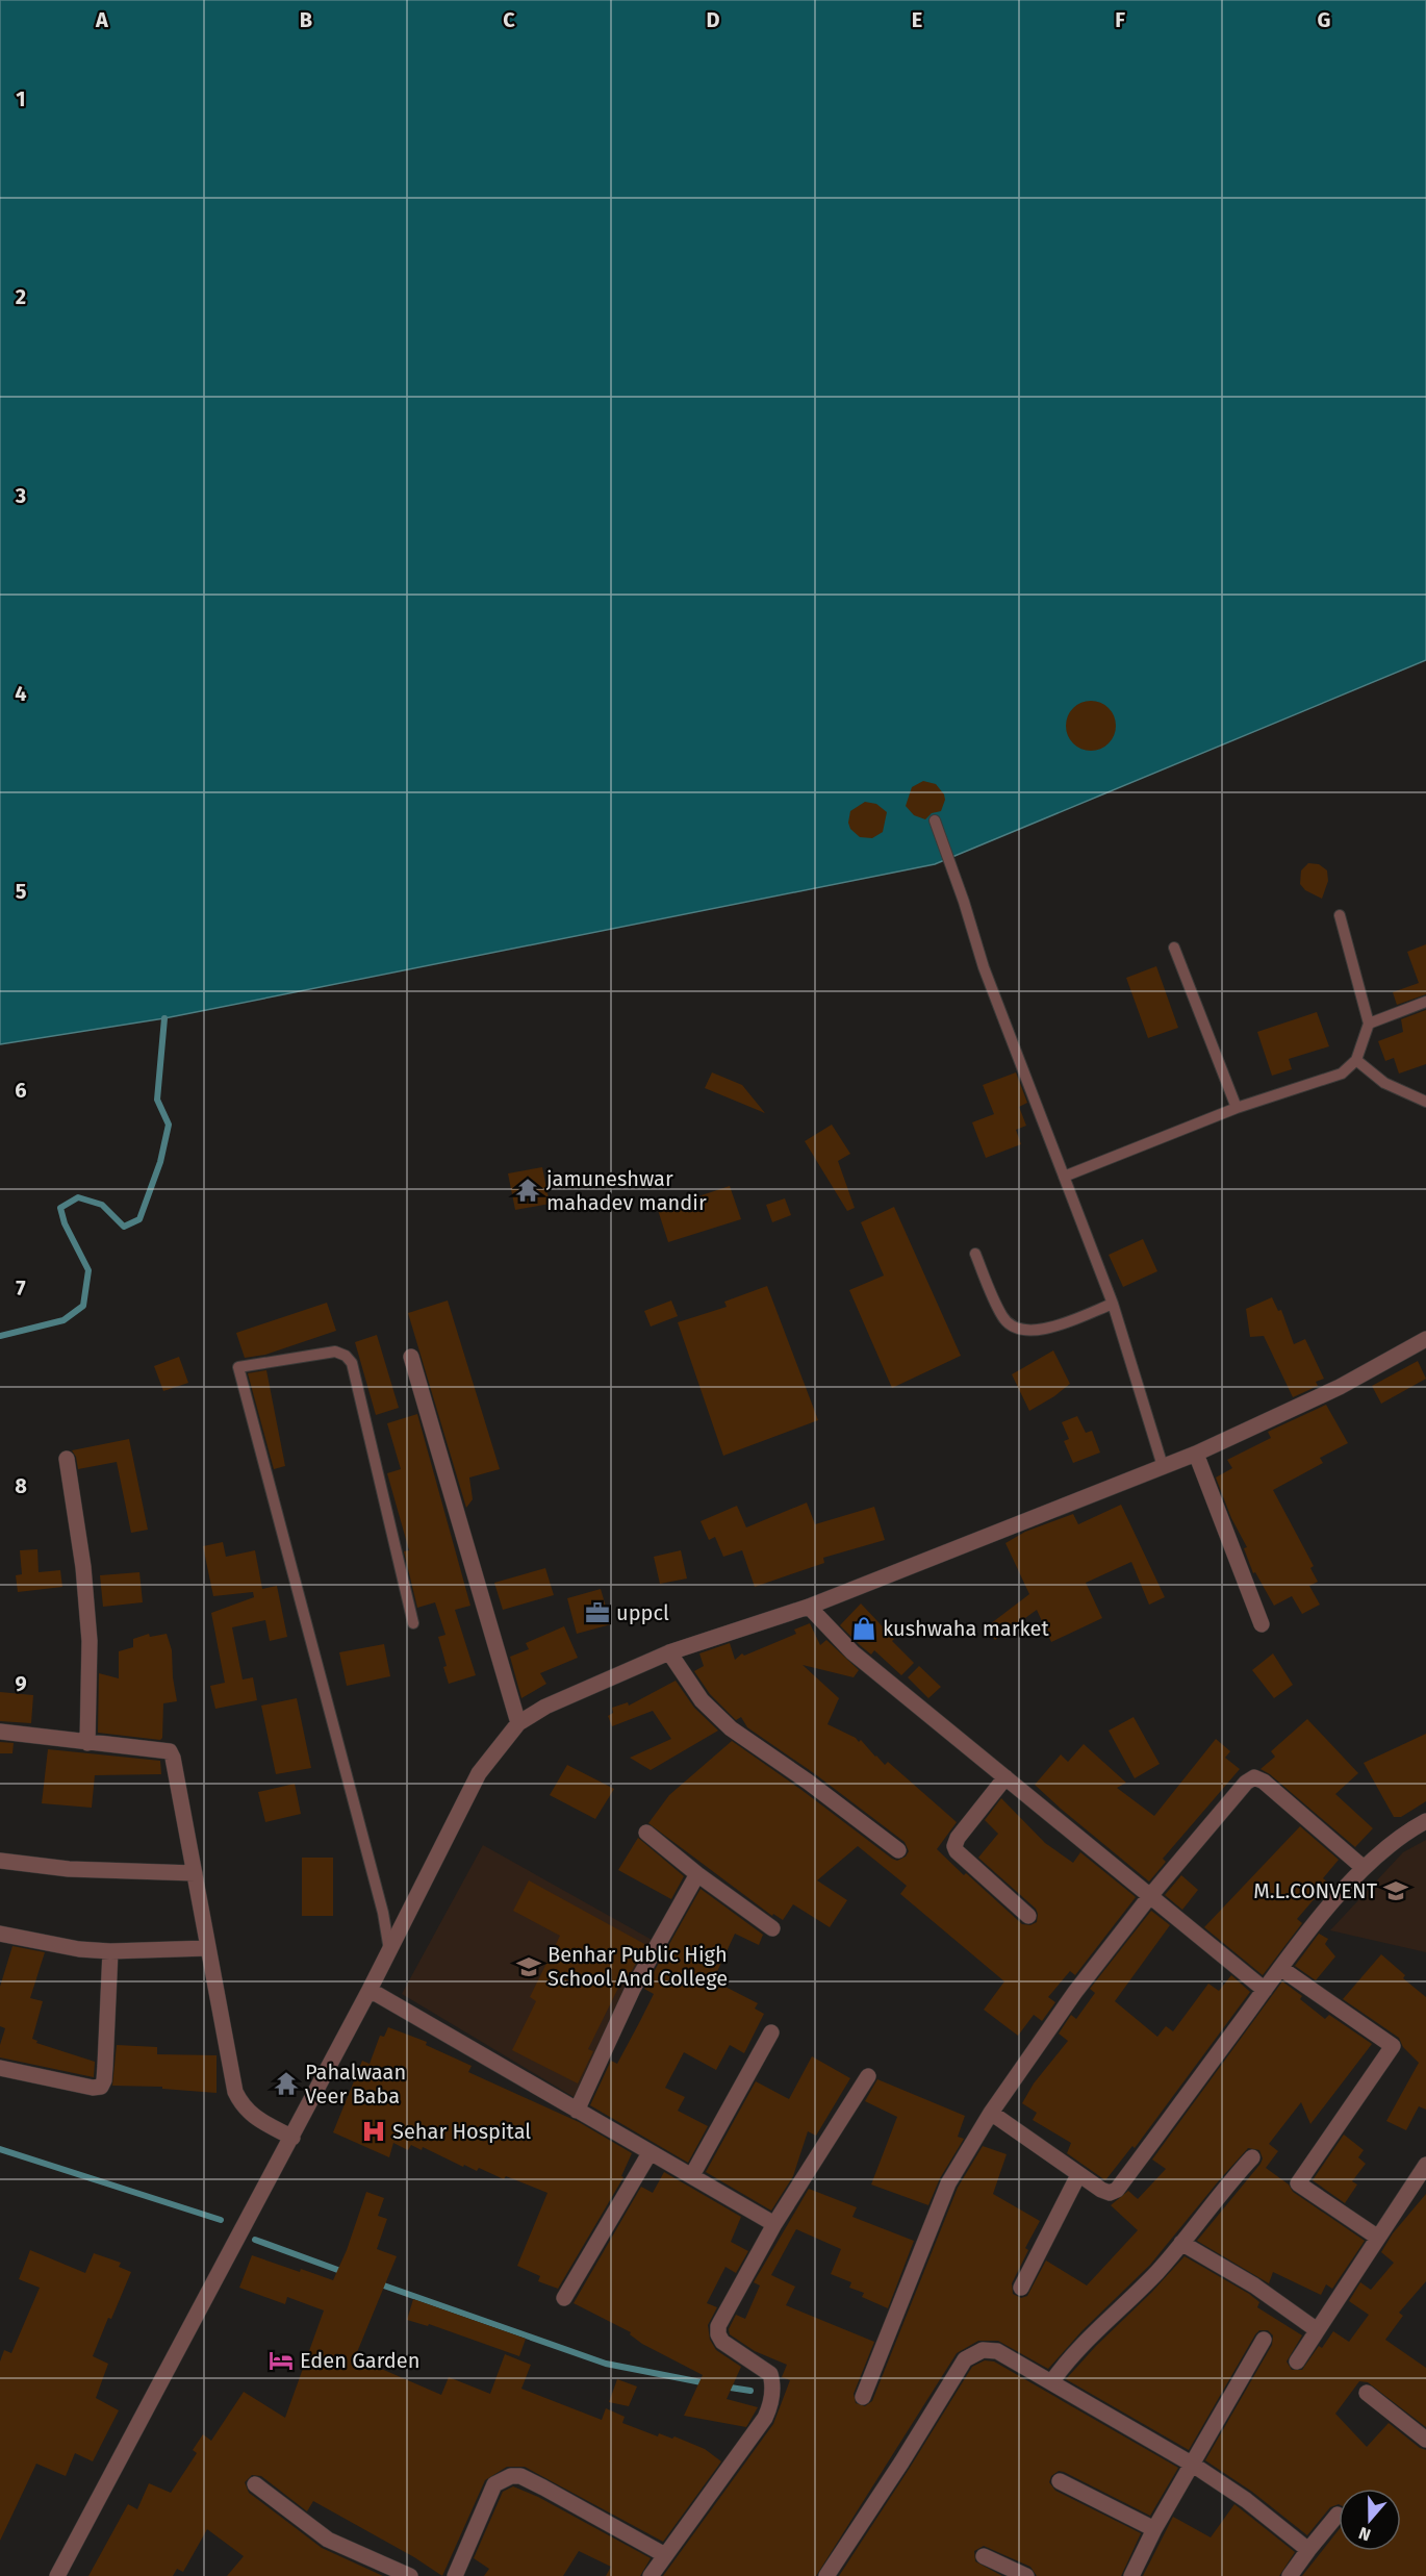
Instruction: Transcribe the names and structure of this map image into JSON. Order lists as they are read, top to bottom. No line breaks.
{"places":{"temple":["jamuneshwar mahadev mandir","Pahalwaan Veer Baba"],"office":["uppcl"],"shop":["kushwaha market"],"school or university":["M.L.CONVENT","Benhar Public High School And College"],"hospital":["Sehar Hospital"],"hotel":["Eden Garden"]},"north":"bottom","grid":{"columns":["A","B","C","D","E","F","G"],"rows":["1","2","3","4","5","6","7","8","9"]}}
